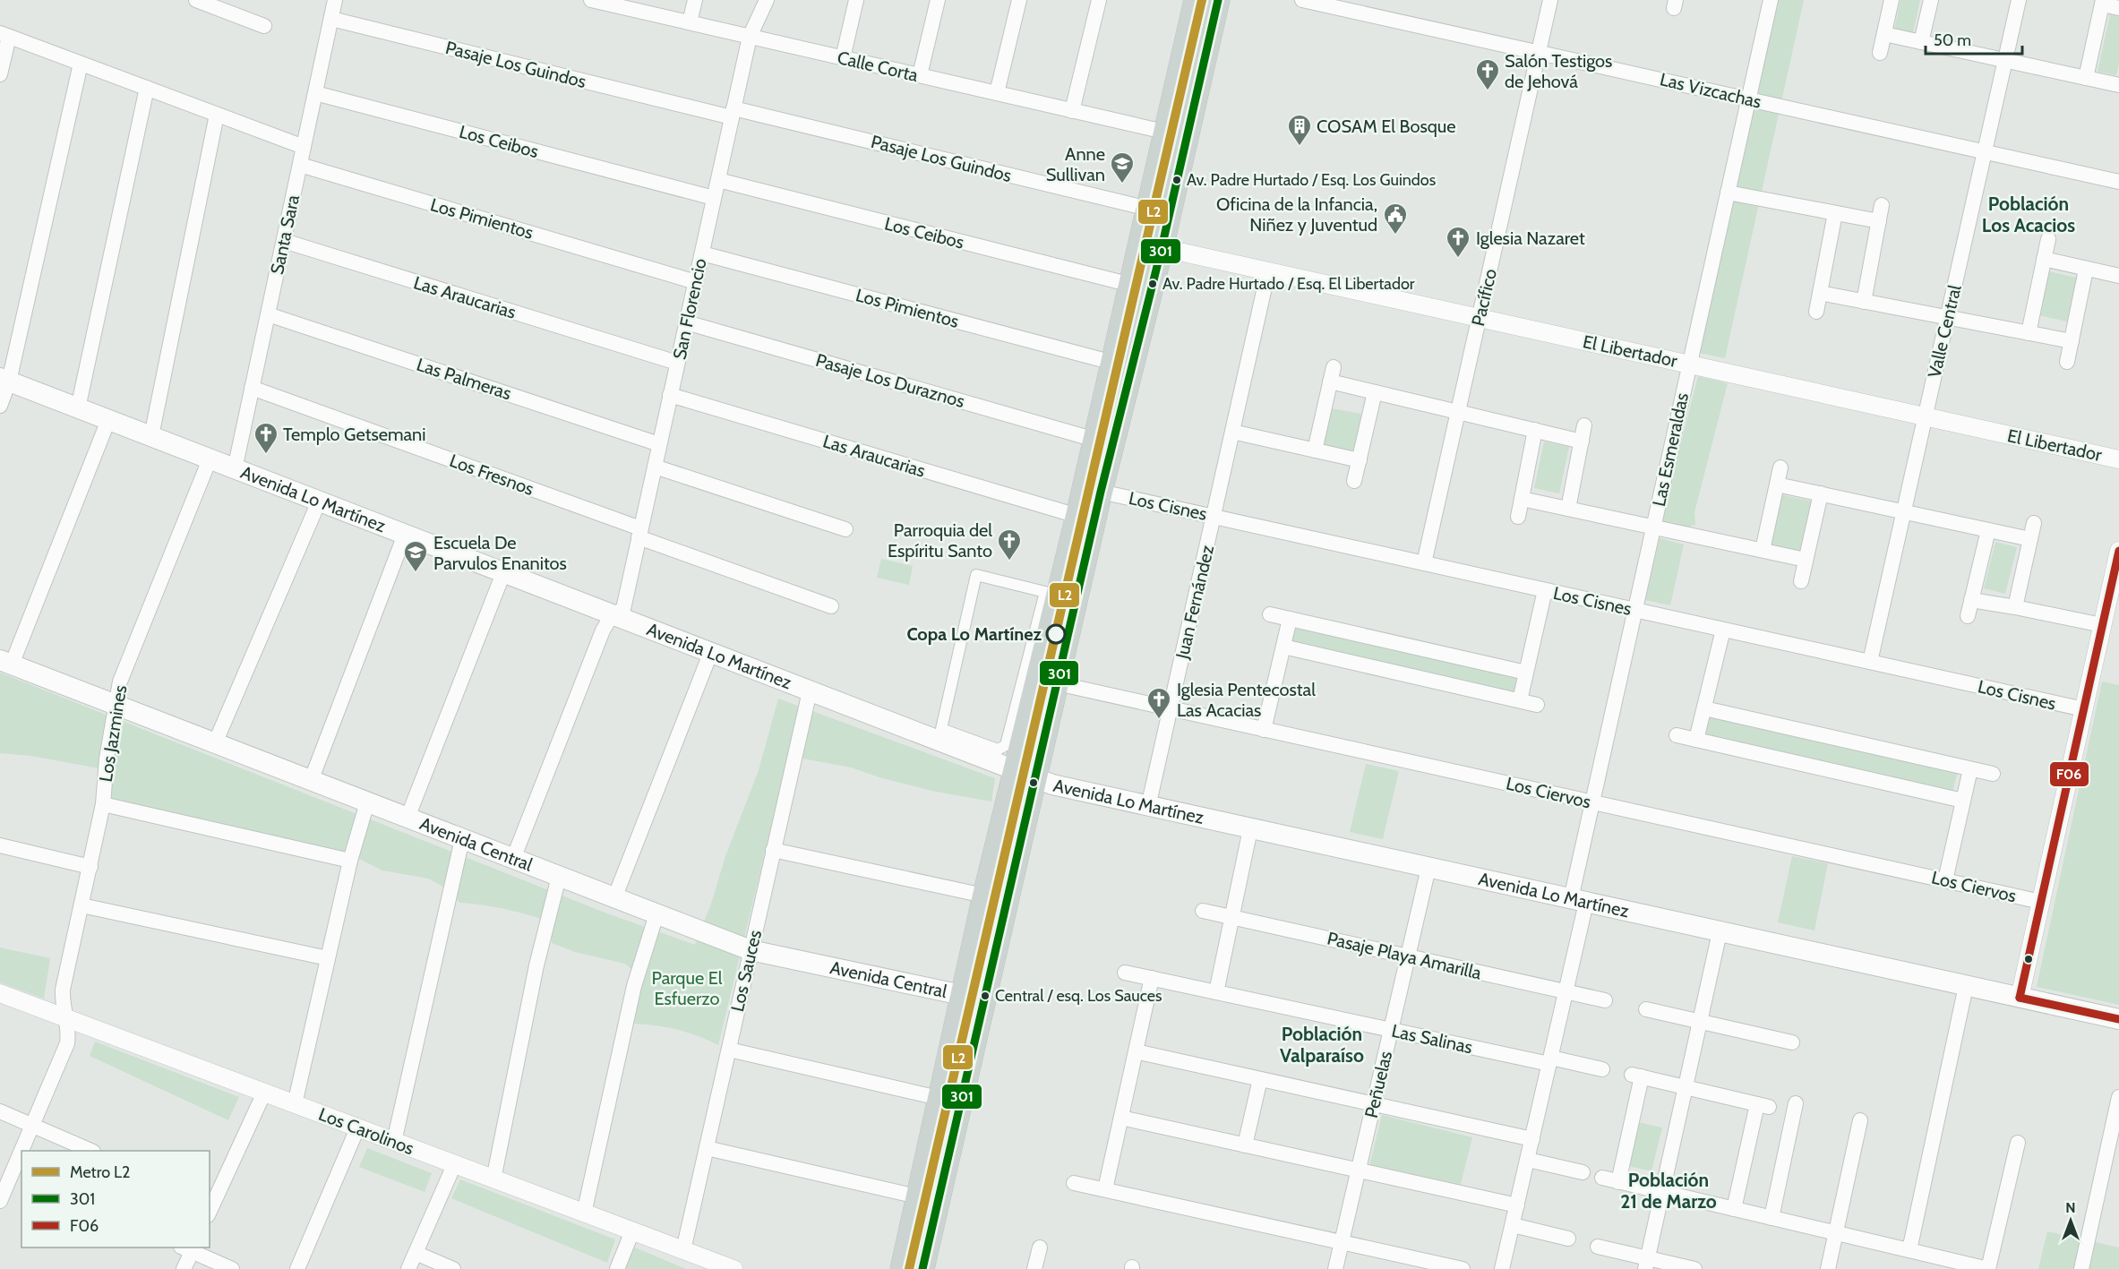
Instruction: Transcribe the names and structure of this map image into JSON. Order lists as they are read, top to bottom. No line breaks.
{"streets":{"main road":["Avenida Lo Martínez","Avenida Central"],"street":["Pasaje Los Guindos","Calle Corta","Las Vizcachas","Los Ceibos","Los Pimientos","Santa Sara","Las Araucarias","Pacífico","San Florencio","Valle Central","El Libertador","Las Palmeras","Pasaje Los Duraznos","Las Esmeraldas","Los Fresnos","Los Cisnes","Juan Fernández","Los Jazmines","Los Ciervos","Pasaje Playa Amarilla","Los Sauces","Las Salinas","Peñuelas","Los Carolinos"]},"crossings":[["Pasaje Los Guindos","Santa Sara"],["Pasaje Los Guindos","San Florencio"],["Calle Corta","San Florencio"],["Las Vizcachas","Pacífico"],["Las Vizcachas","Valle Central"],["Las Vizcachas","Las Esmeraldas"],["Los Ceibos","Santa Sara"],["Los Ceibos","San Florencio"],["Los Pimientos","Santa Sara"],["Los Pimientos","San Florencio"],["Santa Sara","Las Araucarias"],["Santa Sara","Las Palmeras"],["Santa Sara","Los Fresnos"],["Santa Sara","Avenida Lo Martínez"],["Las Araucarias","San Florencio"],["Pacífico","El Libertador"],["Pacífico","Los Cisnes"],["San Florencio","Las Palmeras"],["San Florencio","Pasaje Los Duraznos"],["San Florencio","Los Fresnos"],["San Florencio","Avenida Lo Martínez"],["San Florencio","Avenida Central"],["Valle Central","El Libertador"],["Valle Central","Los Cisnes"],["El Libertador","Las Esmeraldas"],["El Libertador","Juan Fernández"],["Las Esmeraldas","Avenida Lo Martínez"],["Las Esmeraldas","Los Cisnes"],["Las Esmeraldas","Los Ciervos"],["Las Esmeraldas","Pasaje Playa Amarilla"],["Las Esmeraldas","Las Salinas"],["Avenida Lo Martínez","Juan Fernández"],["Avenida Lo Martínez","Los Jazmines"],["Avenida Lo Martínez","Los Sauces"],["Avenida Lo Martínez","Peñuelas"],["Los Cisnes","Juan Fernández"],["Juan Fernández","Los Ciervos"],["Los Jazmines","Avenida Central"],["Los Jazmines","Los Carolinos"],["Avenida Central","Los Sauces"],["Pasaje Playa Amarilla","Peñuelas"],["Los Sauces","Los Carolinos"],["Las Salinas","Peñuelas"]],"districts":["Población Los Acacios","Población Valparaíso","Población 21 de Marzo"],"parks":["Parque El Esfuerzo"],"places":{"church":["Salón Testigos de Jehová","Iglesia Nazaret","Templo Getsemani","Parroquia del Espíritu Santo","Iglesia Pentecostal Las Acacias"],"building":["COSAM El Bosque"],"other":["Av. Padre Hurtado / Esq. Los Guindos","Av. Padre Hurtado / Esq. El Libertador","Copa Lo Martínez","Central / esq. Los Sauces"],"school or university":["Anne Sullivan","Escuela De Parvulos Enanitos"],"public building":["Oficina de la Infancia, Niñez y Juventud"]},"lines":["metro line L2","transit line 301","transit line F06"],"legend":["Metro L2","301","F06"],"scale_bar":"50 m","north":"top"}
